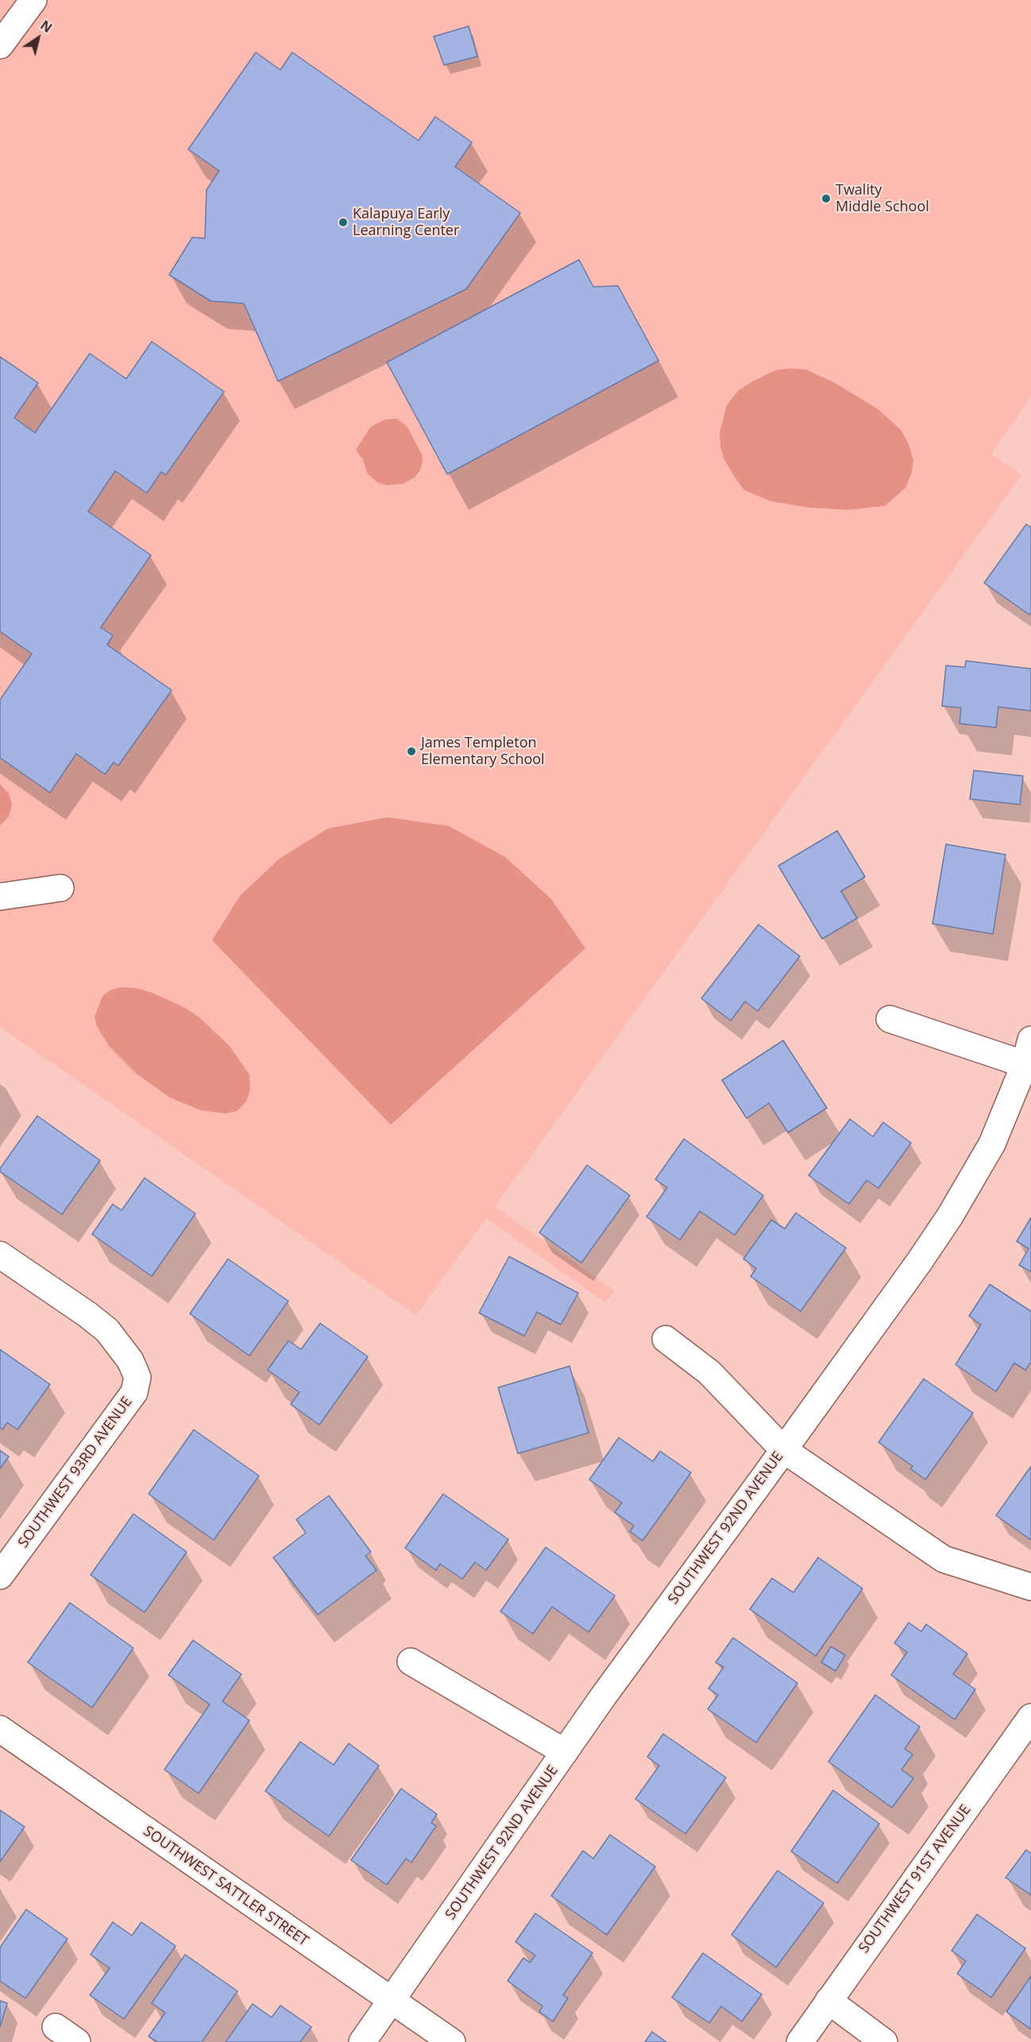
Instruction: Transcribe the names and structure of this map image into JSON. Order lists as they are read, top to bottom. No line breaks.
{"streets":{"street":["SOUTHWEST 93RD AVENUE","SOUTHWEST 92ND AVENUE","SOUTHWEST 91ST AVENUE","SOUTHWEST SATTLER STREET"]},"crossings":[["SOUTHWEST 92ND AVENUE","SOUTHWEST SATTLER STREET"]],"places":["Twality Middle School","Kalapuya Early Learning Center","James Templeton Elementary School"],"north":"top right"}
